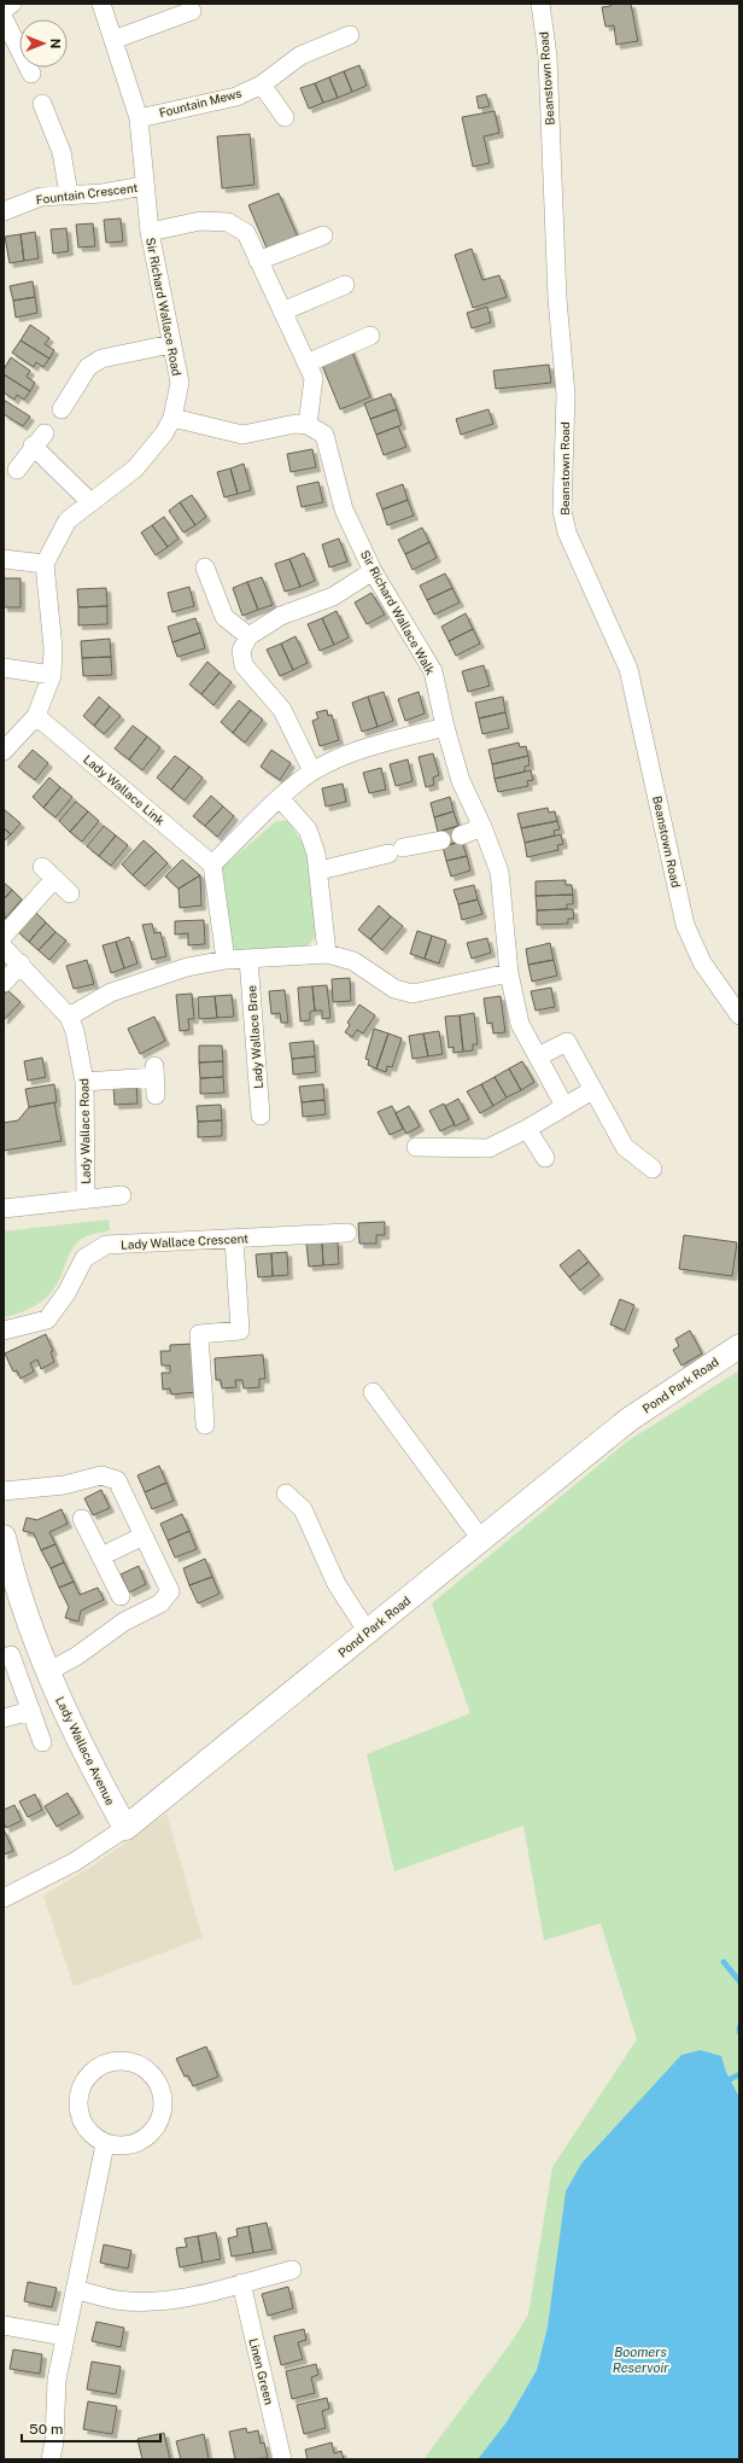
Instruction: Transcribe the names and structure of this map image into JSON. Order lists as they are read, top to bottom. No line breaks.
{"streets":{"main road":["Pond Park Road","Lady Wallace Avenue"],"street":["Beanstown Road","Fountain Mews","Fountain Crescent","Sir Richard Wallace Road","Sir Richard Wallace Walk","Lady Wallace Link","Lady Wallace Brae","Lady Wallace Road","Lady Wallace Crescent","Linen Green"]},"crossings":[["Fountain Mews","Sir Richard Wallace Road"],["Fountain Crescent","Sir Richard Wallace Road"],["Pond Park Road","Lady Wallace Avenue"]],"water":["Boomers Reservoir"],"scale_bar":"50 m","north":"right"}
